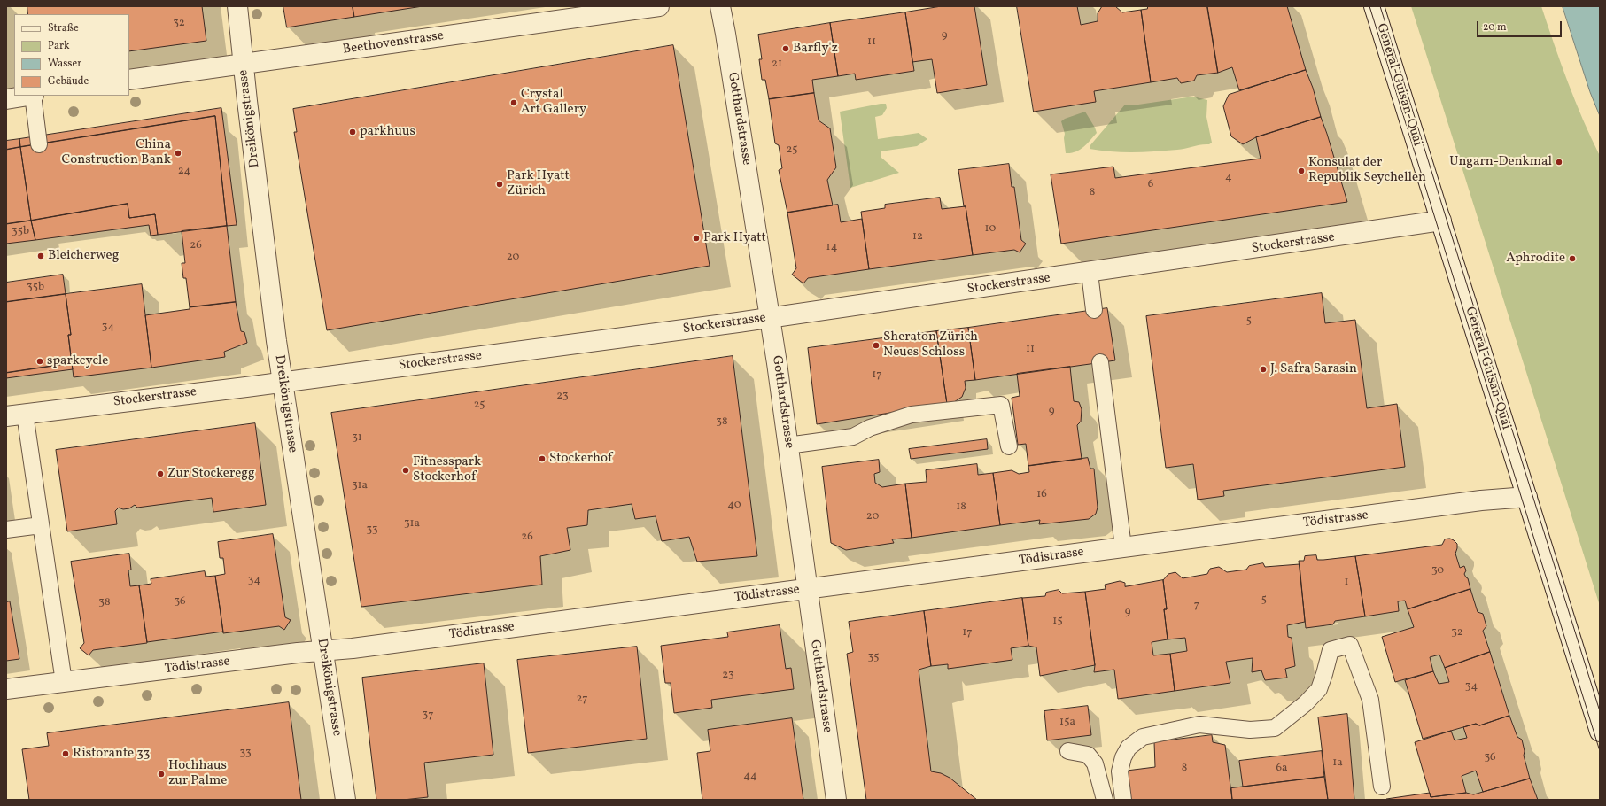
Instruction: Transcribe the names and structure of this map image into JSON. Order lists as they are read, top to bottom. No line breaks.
{"streets":{"street":["Beethovenstrasse","General-Guisan-Quai","Dreikönigstrasse","Gotthardstrasse","Stockerstrasse","Tödistrasse"]},"crossings":[["Beethovenstrasse","Dreikönigstrasse"],["General-Guisan-Quai","Stockerstrasse"],["General-Guisan-Quai","Tödistrasse"],["Dreikönigstrasse","Stockerstrasse"],["Dreikönigstrasse","Tödistrasse"],["Gotthardstrasse","Stockerstrasse"],["Gotthardstrasse","Tödistrasse"]],"places":["Barfly'z","Crystal Art Gallery","parkhuus","China Construction Bank","Ungarn-Denkmal","Konsulat der Republik Seychellen","Park Hyatt Zürich","Park Hyatt","Bleicherweg","Aphrodite","Sheraton Zürich Neues Schloss","sparkcycle","J. Safra Sarasin","Stockerhof","Fitnesspark Stockerhof","Zur Stockeregg","Ristorante 33","Hochhaus zur Palme"],"house_numbers":["32","9","11","21","25","24","4","6","8","10","35b","12","26","14","20","35b","5","34","11","17","23","25","9","38","31","31a","16","40","18","20","31a","33","26","30","34","1","5","36","38","7","9","15","17","32","35","23","34","27","37","15a","33","36","1a","8","6a","44"],"legend":["Straße","Park","Wasser","Gebäude"],"scale_bar":"20 m"}
